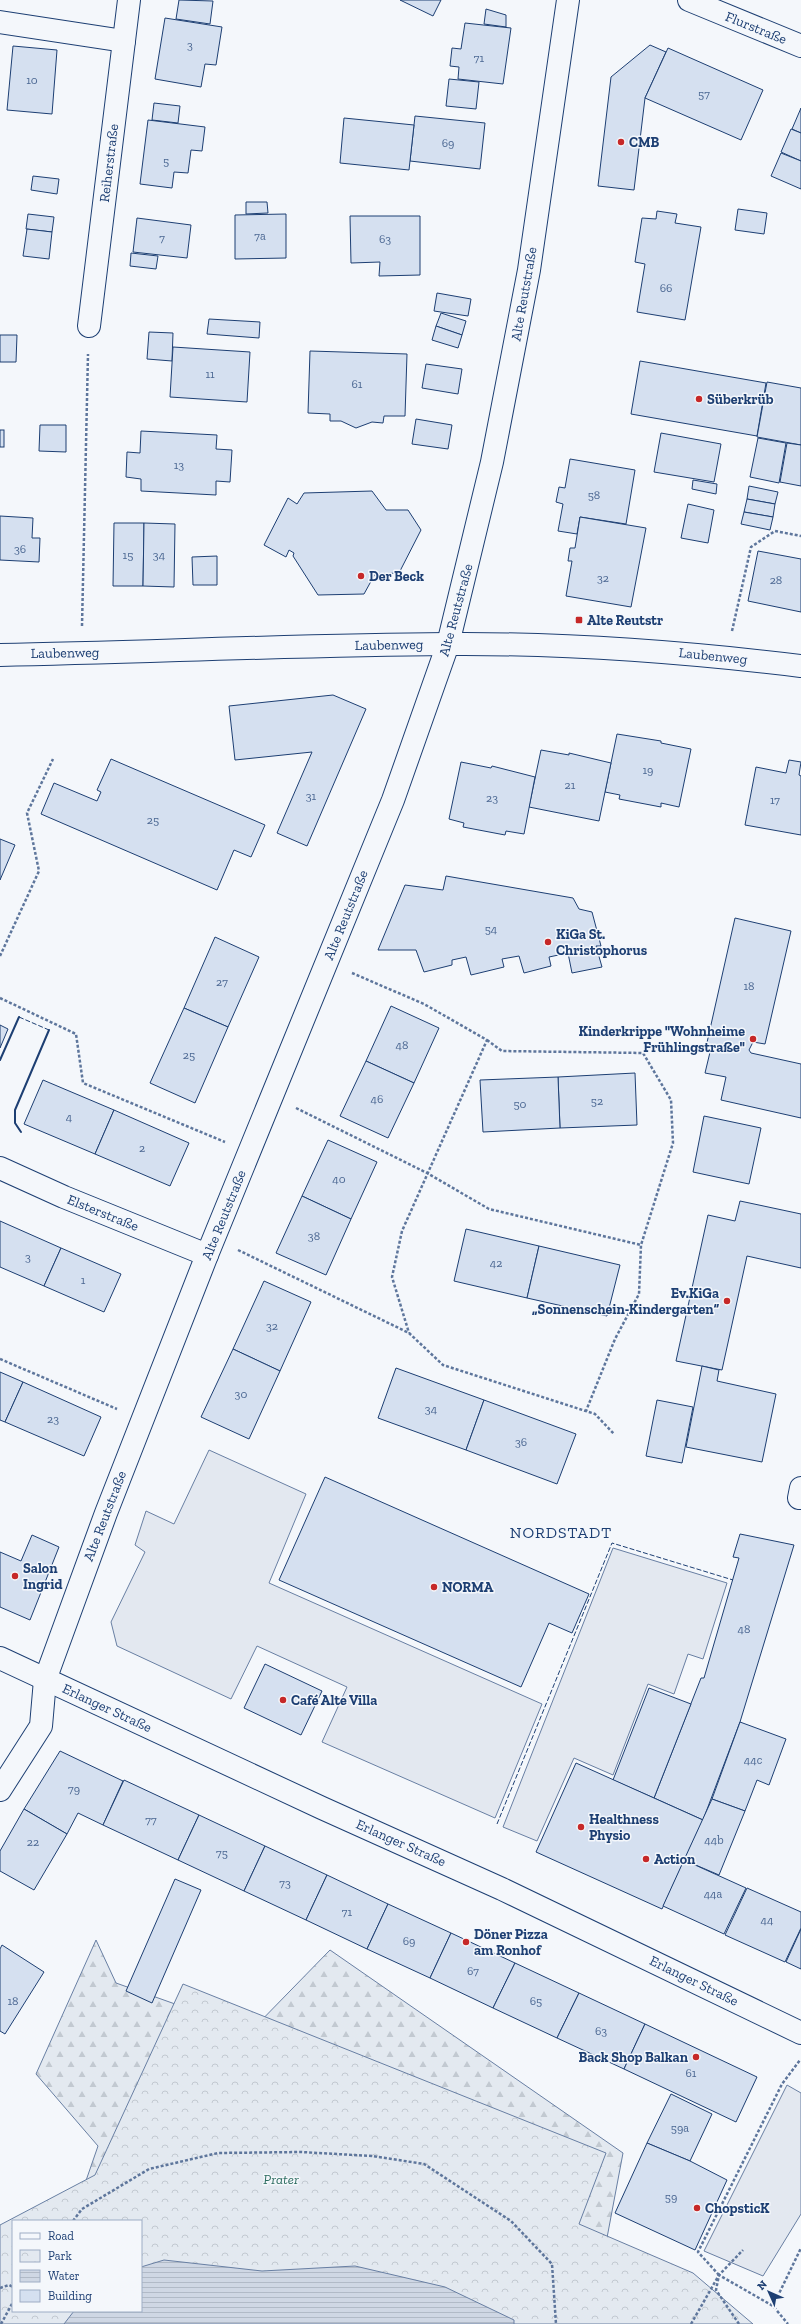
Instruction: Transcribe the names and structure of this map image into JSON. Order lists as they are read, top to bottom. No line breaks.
{"streets":{"main road":["Flurstraße","Reiherstraße","Alte Reutstraße","Laubenweg","Elsterstraße","Erlanger Straße"]},"crossings":[["Alte Reutstraße","Laubenweg"],["Alte Reutstraße","Elsterstraße"],["Alte Reutstraße","Erlanger Straße"]],"districts":["NORDSTADT"],"parks":["Prater"],"places":{"other":["CMB","Süberkrüb","Der Beck","KiGa St. Christophorus","Kinderkrippe \"Wohnheime Frühlingstraße\"","Ev.KiGa „Sonnenschein-Kindergarten“","Salon Ingrid","NORMA","Café Alte Villa","Healthness Physio","Action","Döner Pizza am Ronhof","Back Shop Balkan","ChopsticK"],"transit":["Alte Reutstr"]},"house_numbers":["3","71","10","57","69","5","7a","7","63","66","11","61","13","58","36","15","34","32","28","19","21","31","23","17","25","54","27","18","48","25","46","52","50","4","2","40","38","3","42","1","32","30","34","23","36","48","44c","79","77","44b","22","75","73","44a","71","44","69","67","18","65","63","61","59a","59"],"legend":["Road","Park","Water","Building"],"north":"top left"}
